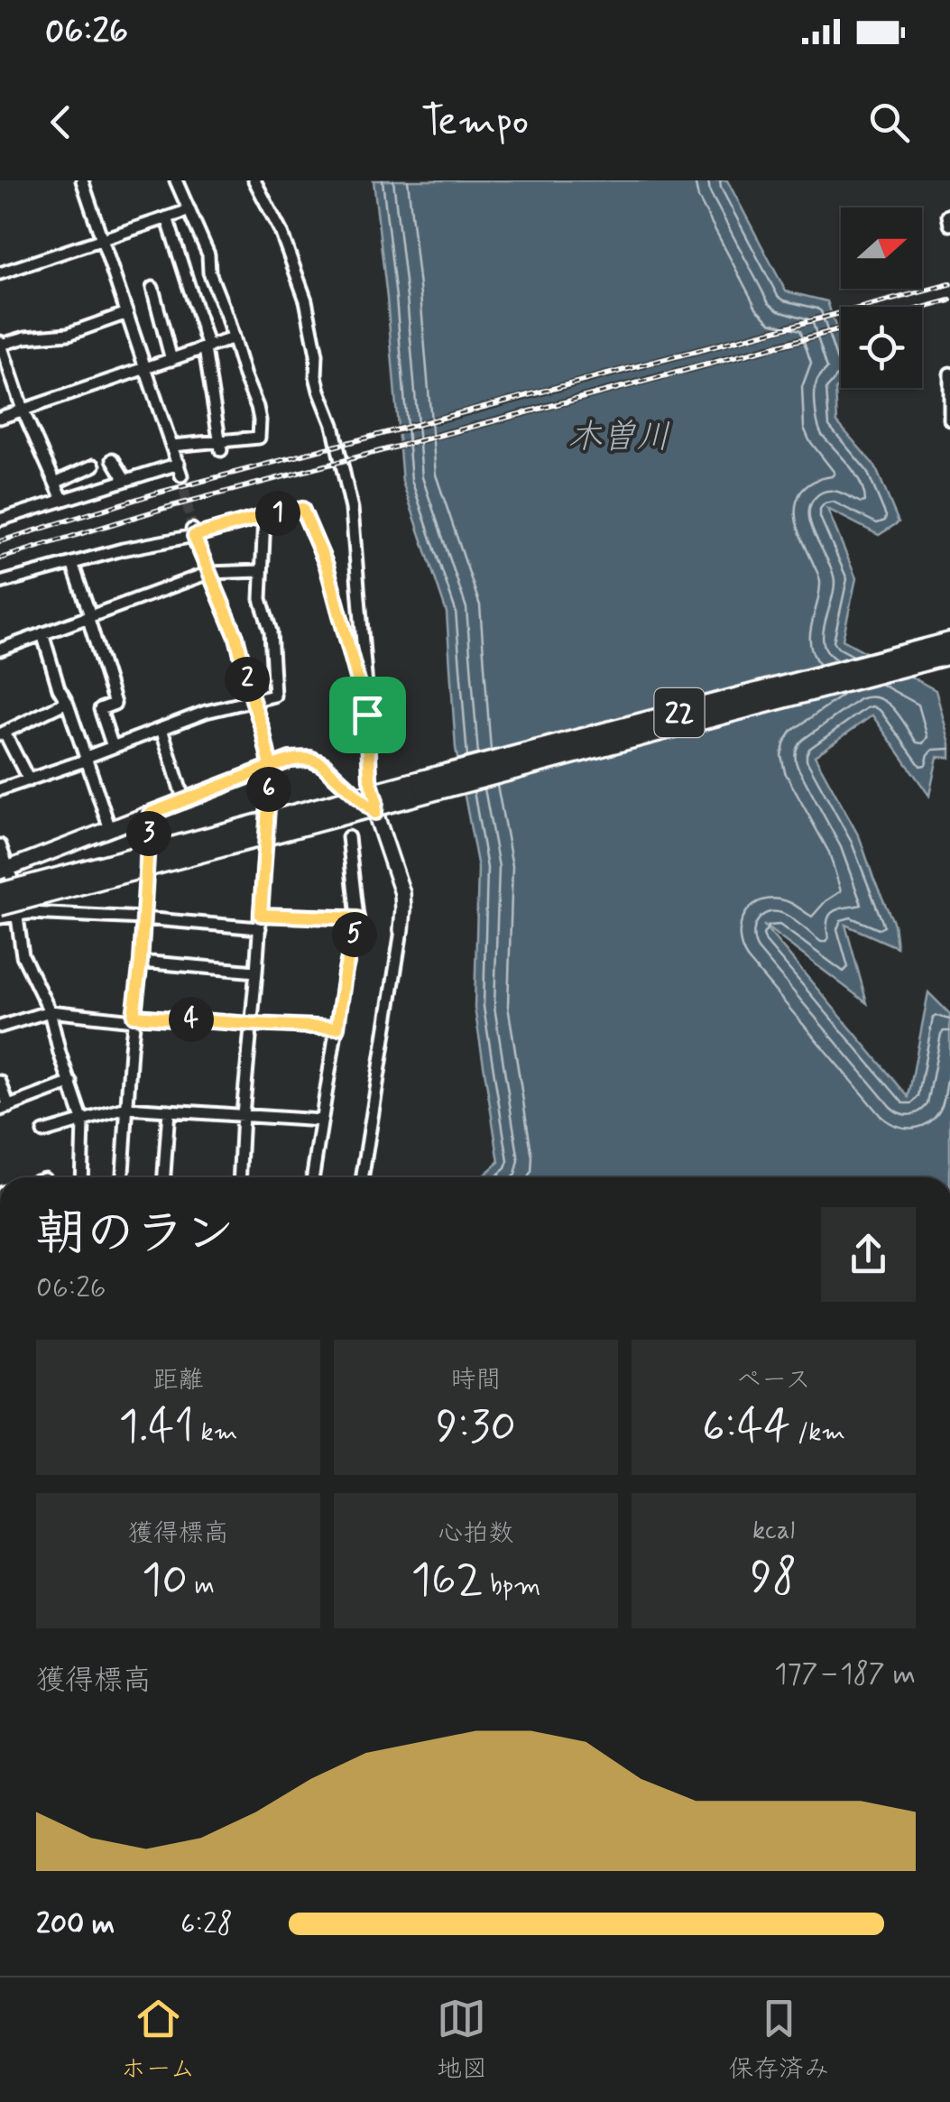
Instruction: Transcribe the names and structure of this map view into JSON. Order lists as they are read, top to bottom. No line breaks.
{"streets":{"highway":["22"]},"water":["木曽川"],"north":"right","page":{"status":"06:26","header":"Tempo","pins":["1","2","6","3","5","4"],"heading":["朝のラン","06:26"],"stats":[["距離","1.41 km"],["時間","9:30"],["ペース","6:44 /km"],["獲得標高","10 m"],["心拍数","162 bpm"],["kcal","98"]],"chart":["獲得標高","177–187 m"],"list":[{"name":"200 m","note":"6:28"}],"tabs":["ホーム","地図","保存済み"]}}
